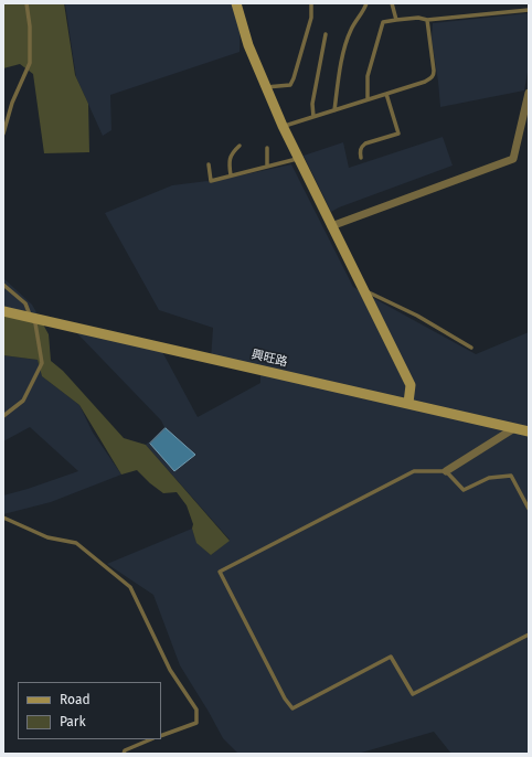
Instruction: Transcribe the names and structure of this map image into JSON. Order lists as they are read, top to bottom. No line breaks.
{"streets":{"street":["興旺路"]},"legend":["Road","Park"]}
